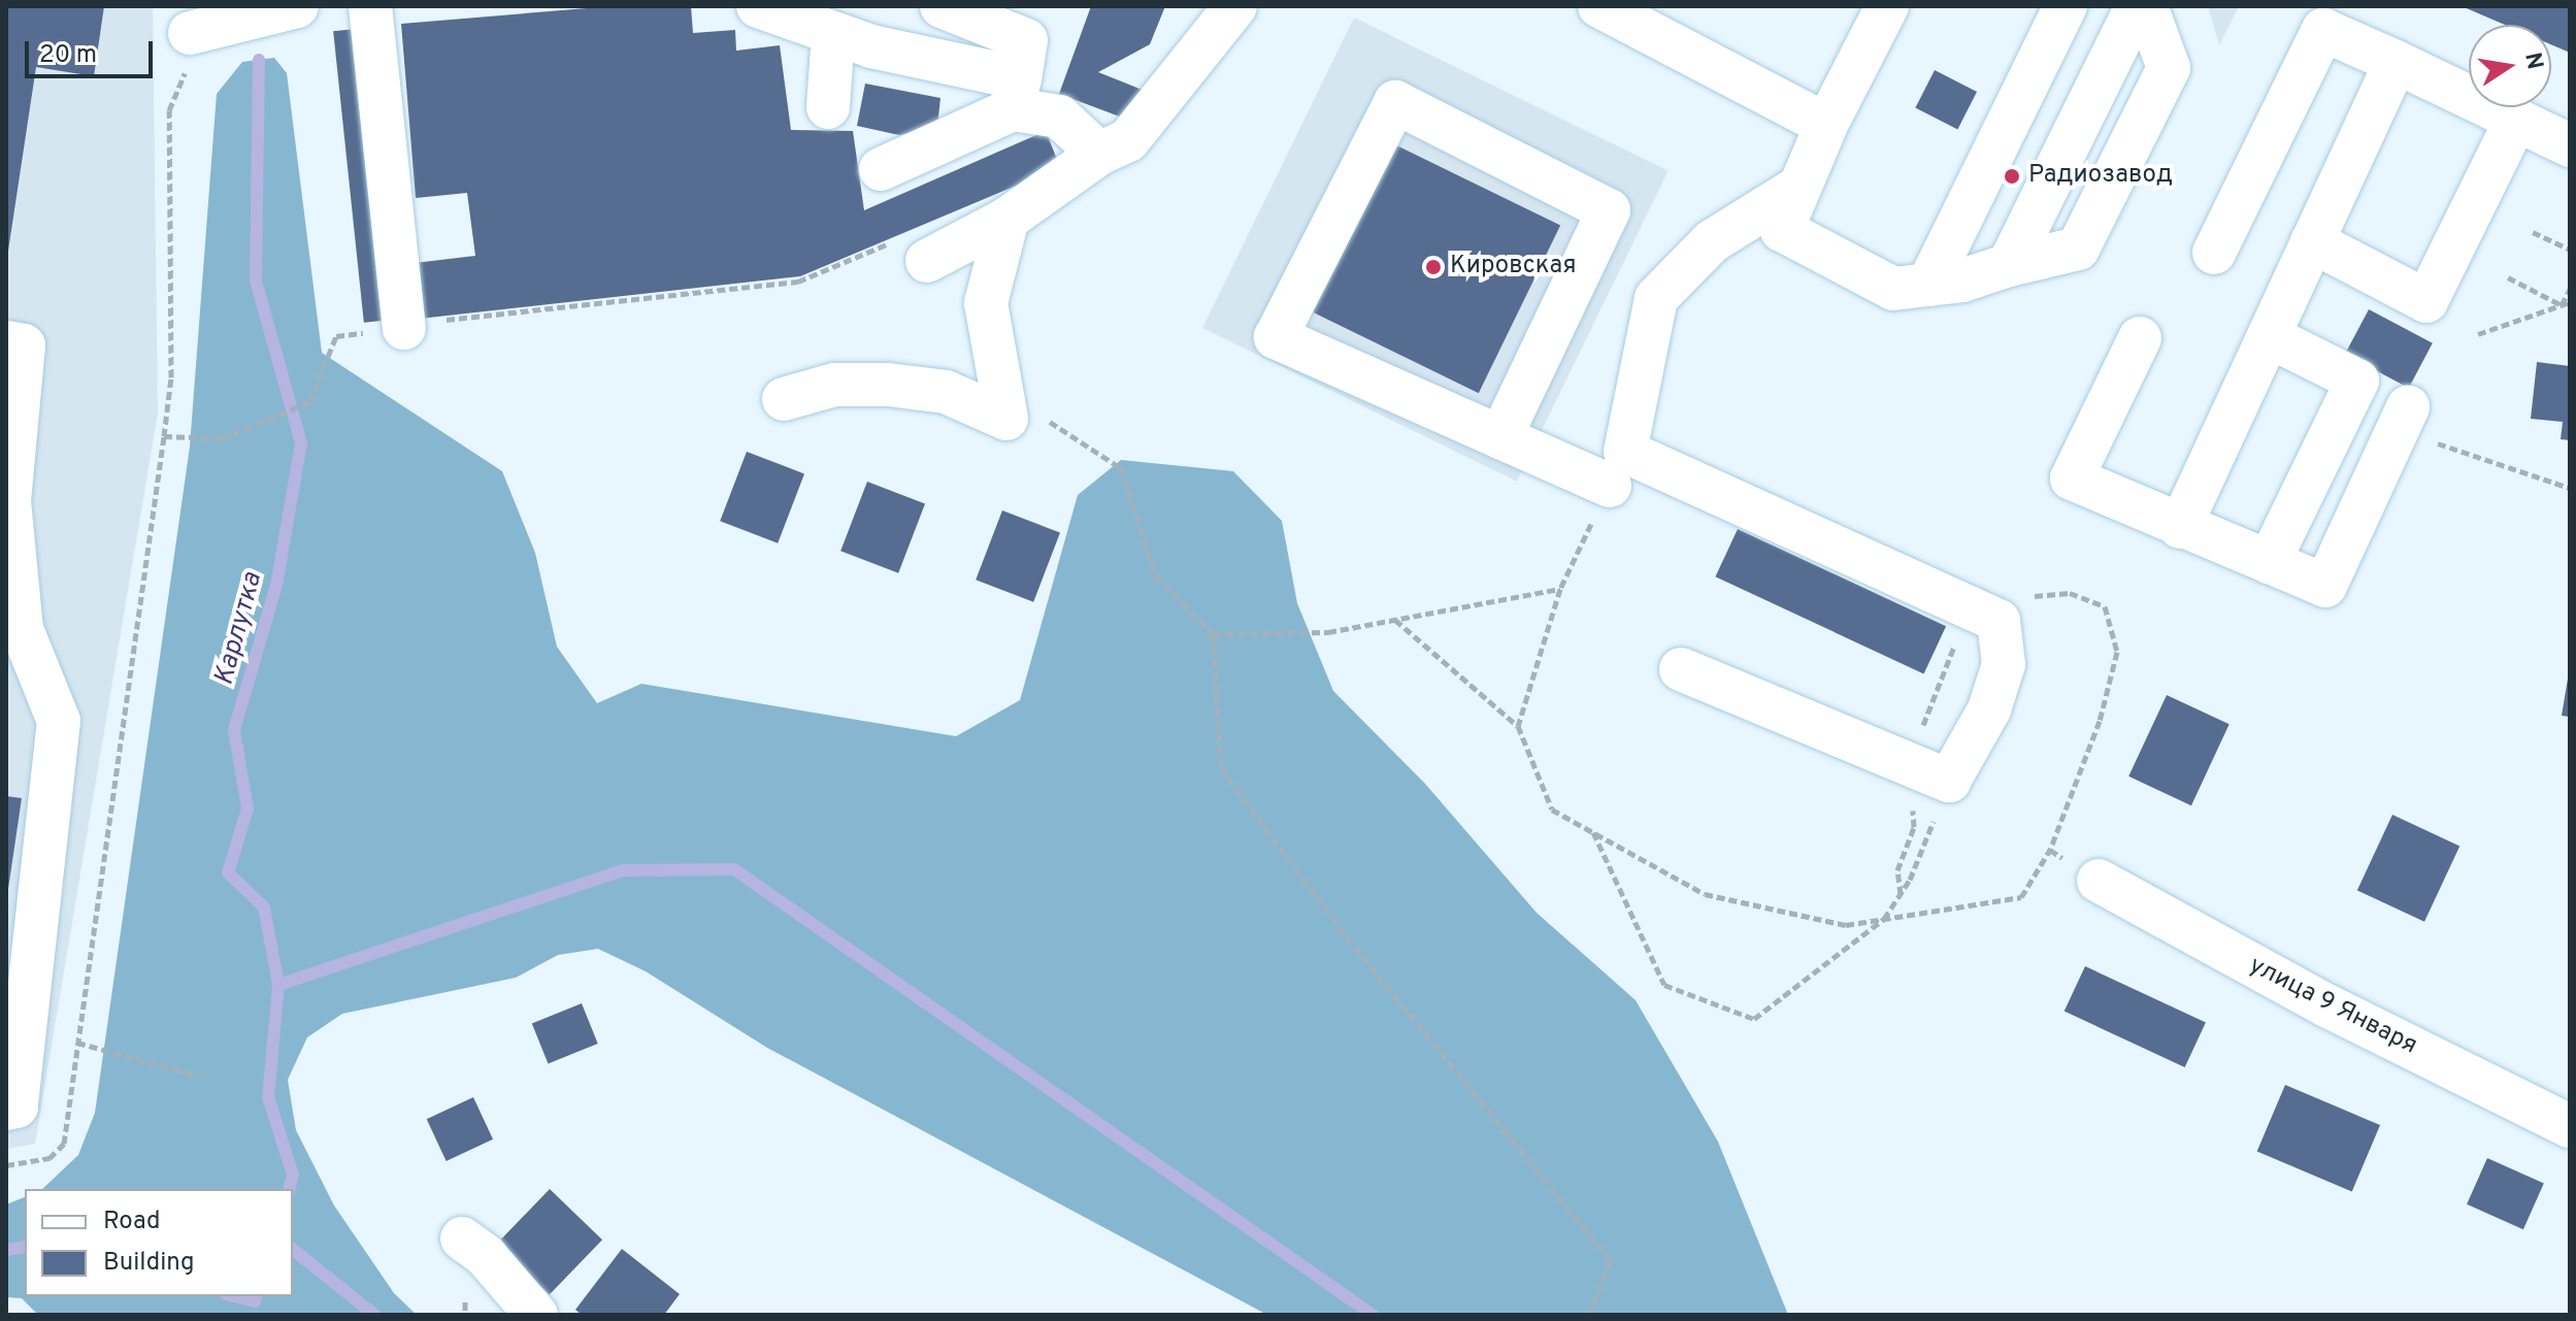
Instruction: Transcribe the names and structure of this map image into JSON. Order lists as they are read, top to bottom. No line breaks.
{"streets":{"street":["улица 9 Января"]},"water":["Карлутка"],"places":["Радиозавод","Кировская"],"legend":["Road","Building"],"scale_bar":"20 m","north":"right"}
